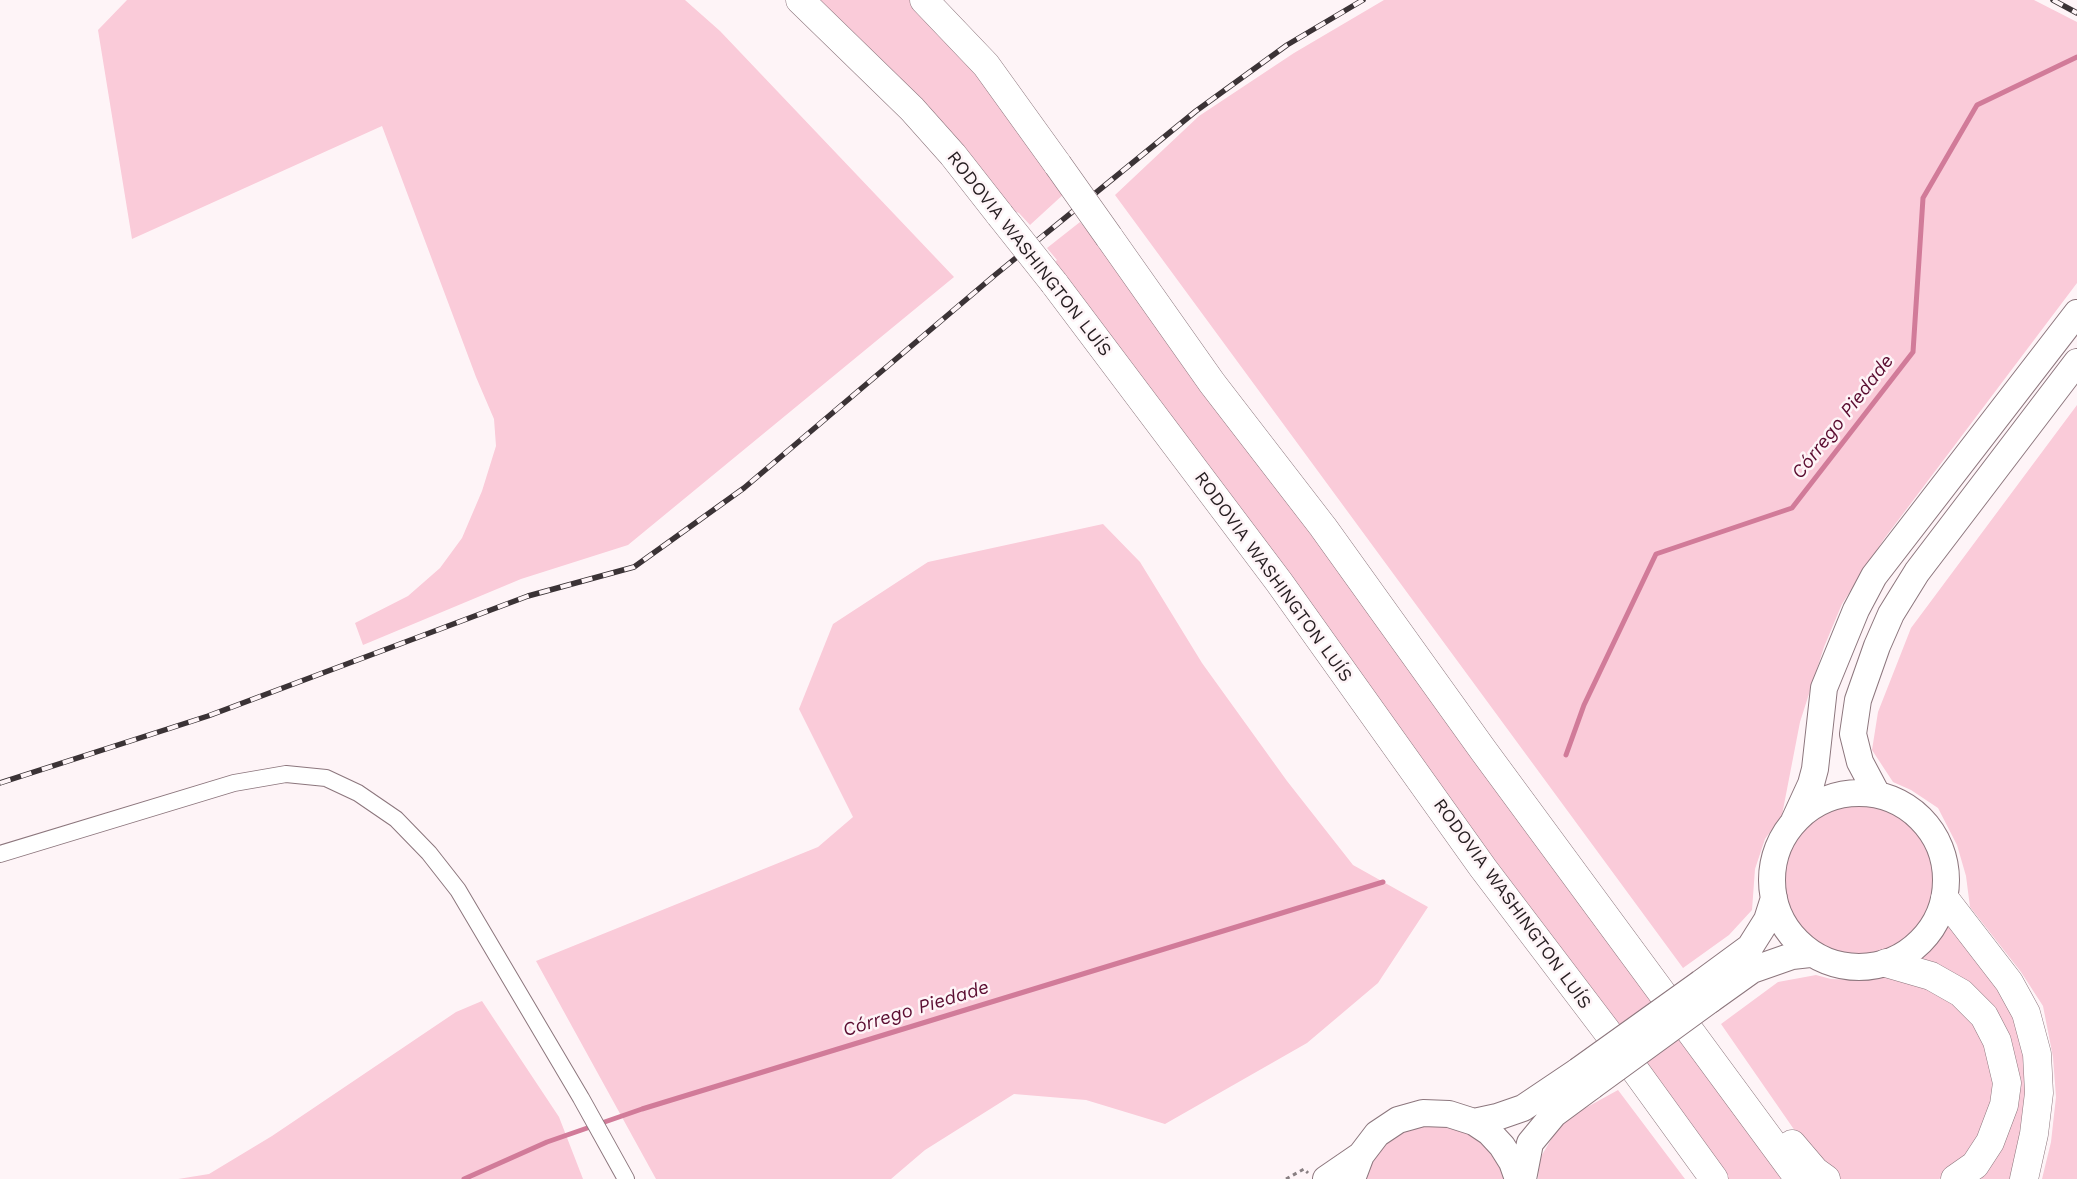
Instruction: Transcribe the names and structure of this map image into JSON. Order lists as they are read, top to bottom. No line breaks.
{"streets":{"highway":["RODOVIA WASHINGTON LUÍS"]},"water":["Córrego Piedade"]}
